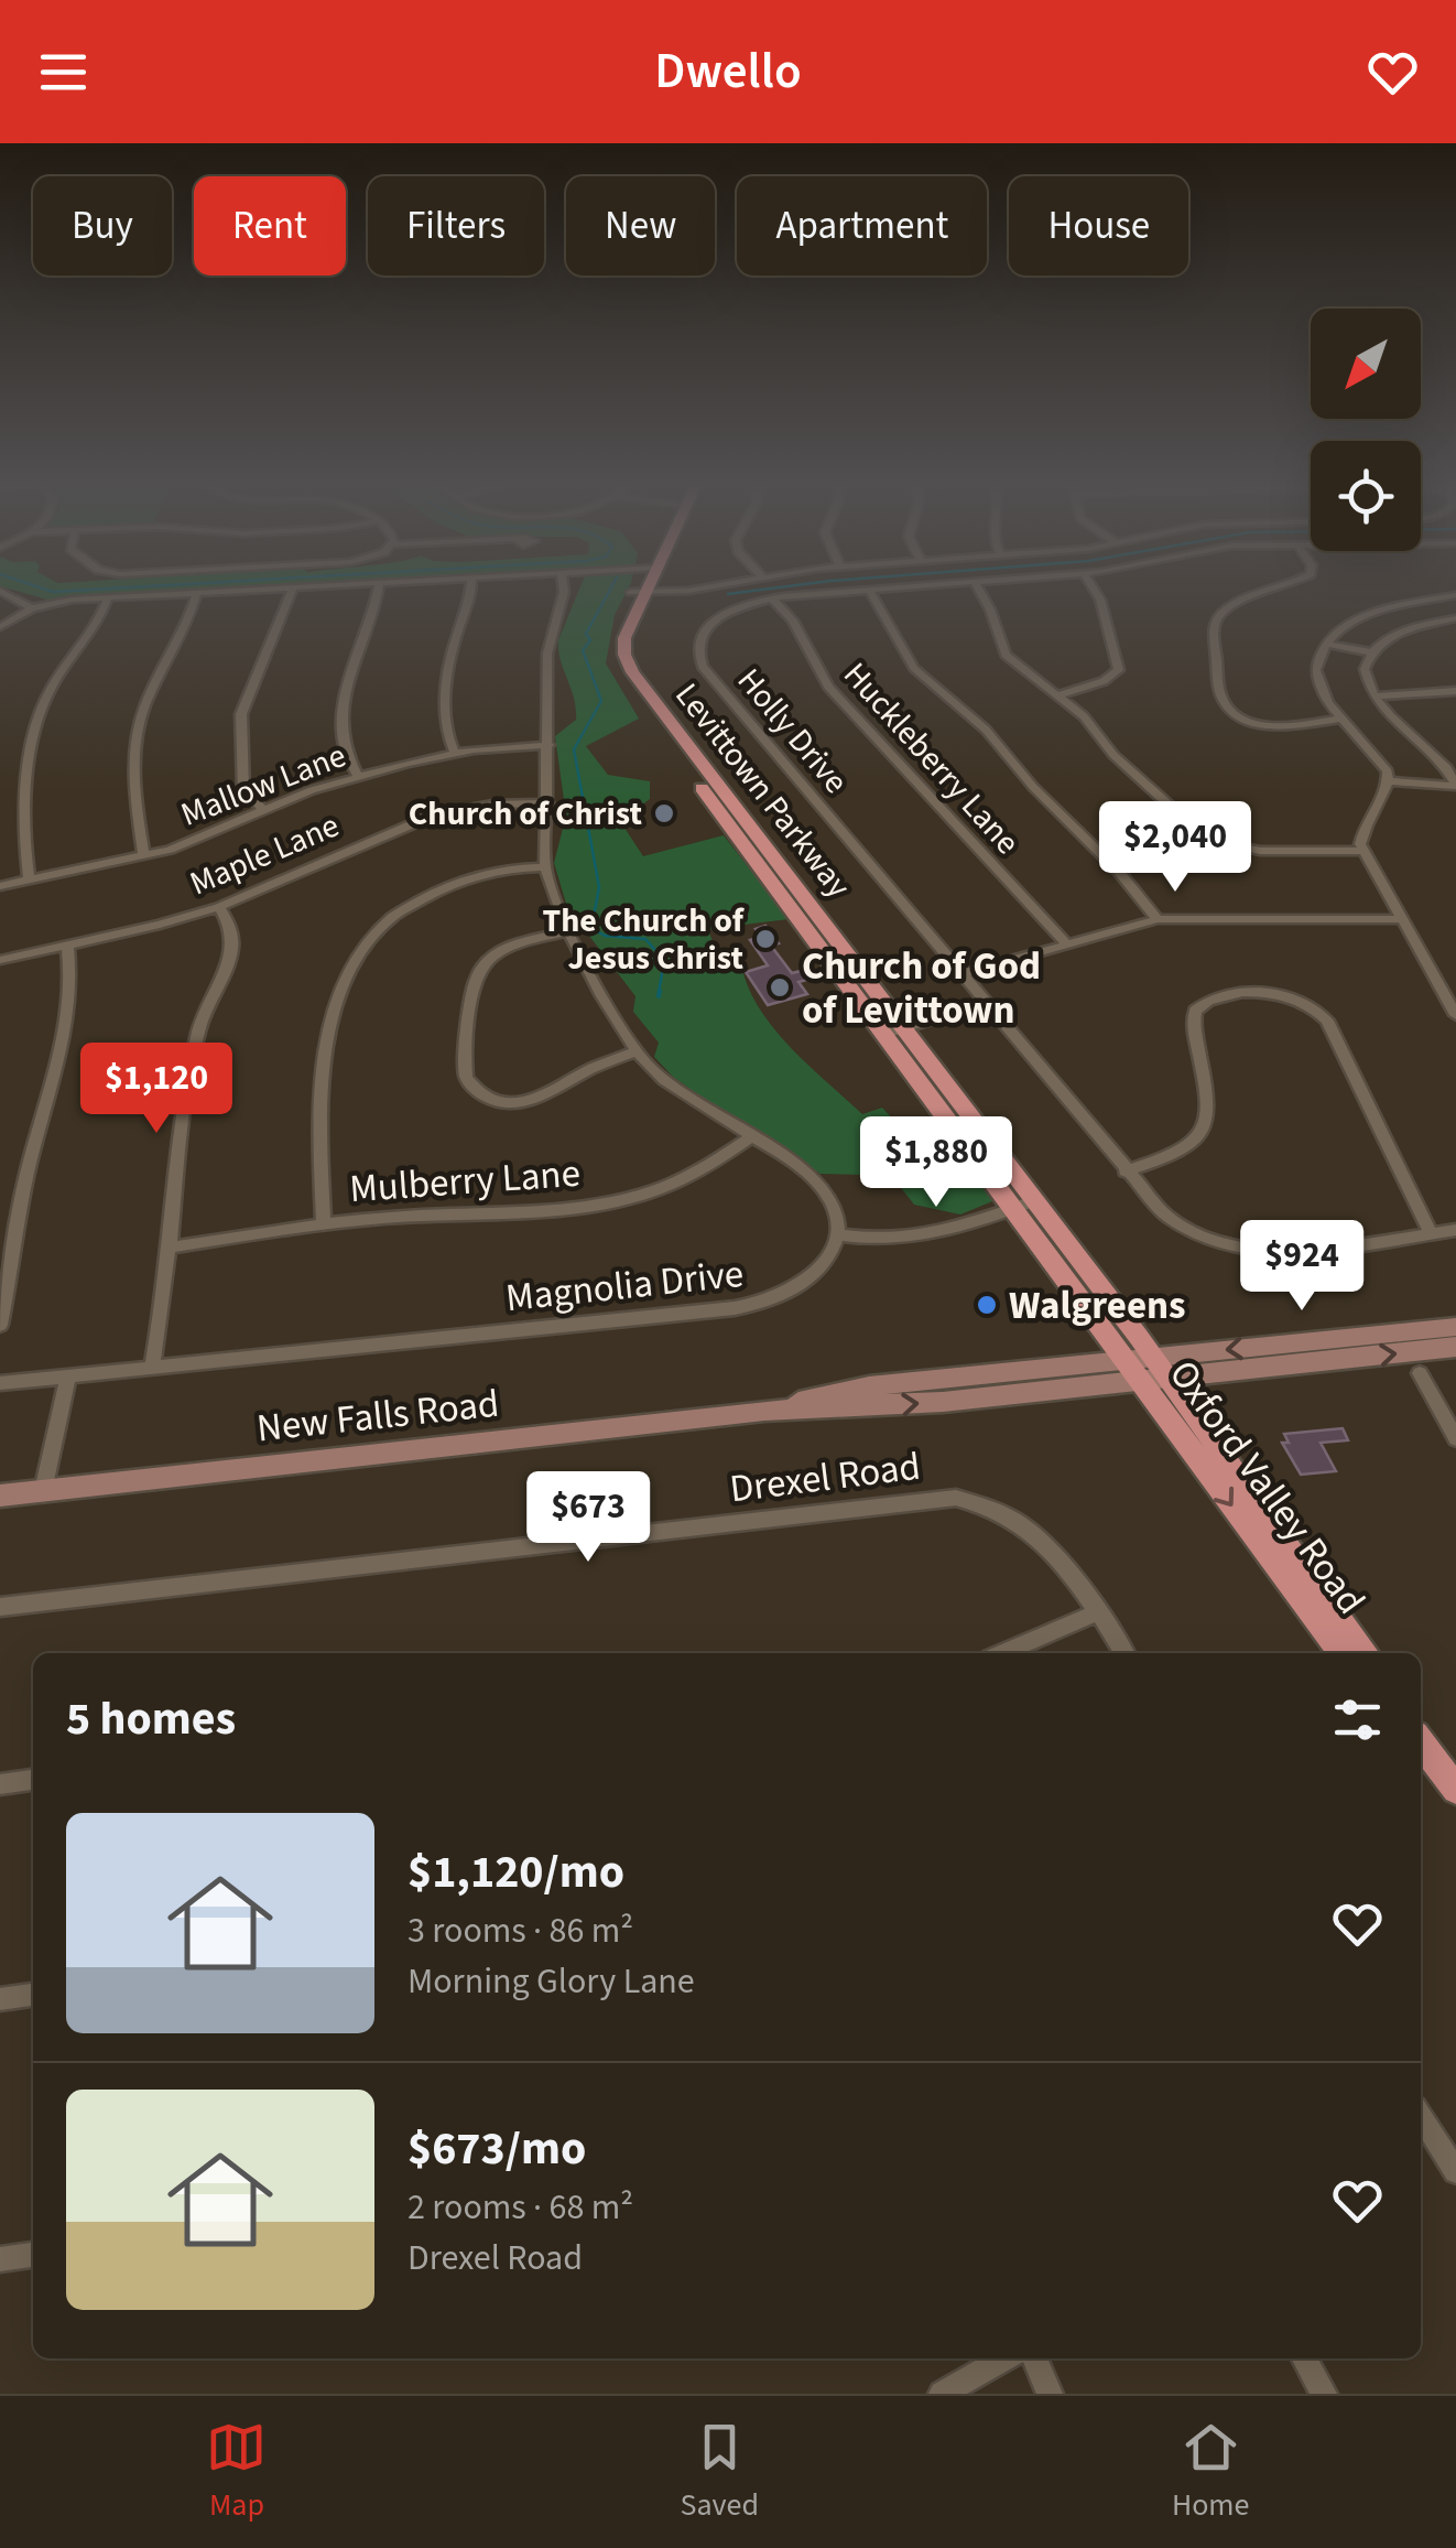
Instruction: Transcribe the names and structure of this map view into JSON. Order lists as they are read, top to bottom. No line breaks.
{"streets":{"main road":["Levittown Parkway","New Falls Road","Oxford Valley Road"],"street":["Holly Drive","Huckleberry Lane","Mallow Lane","Maple Lane","Mulberry Lane","Magnolia Drive","Drexel Road"]},"crossings":[["Holly Drive","Huckleberry Lane"],["Levittown Parkway","New Falls Road"],["Levittown Parkway","Oxford Valley Road"],["New Falls Road","Oxford Valley Road"]],"places":["Church of Christ","The Church of Jesus Christ","Church of God of Levittown","Walgreens"],"north":"bottom left","page":{"header":"Dwello","chip":["Buy","Rent","Filters","New","Apartment","House"],"price":["$2,040","$1,120","$1,880","$924","$673"],"heading":"5 homes","list":[{"name":"$1,120/mo","note":"3 rooms · 86 m² · Morning Glory Lane"},{"name":"$673/mo","note":"2 rooms · 68 m² · Drexel Road"}],"tabs":["Map","Saved","Home"]}}
